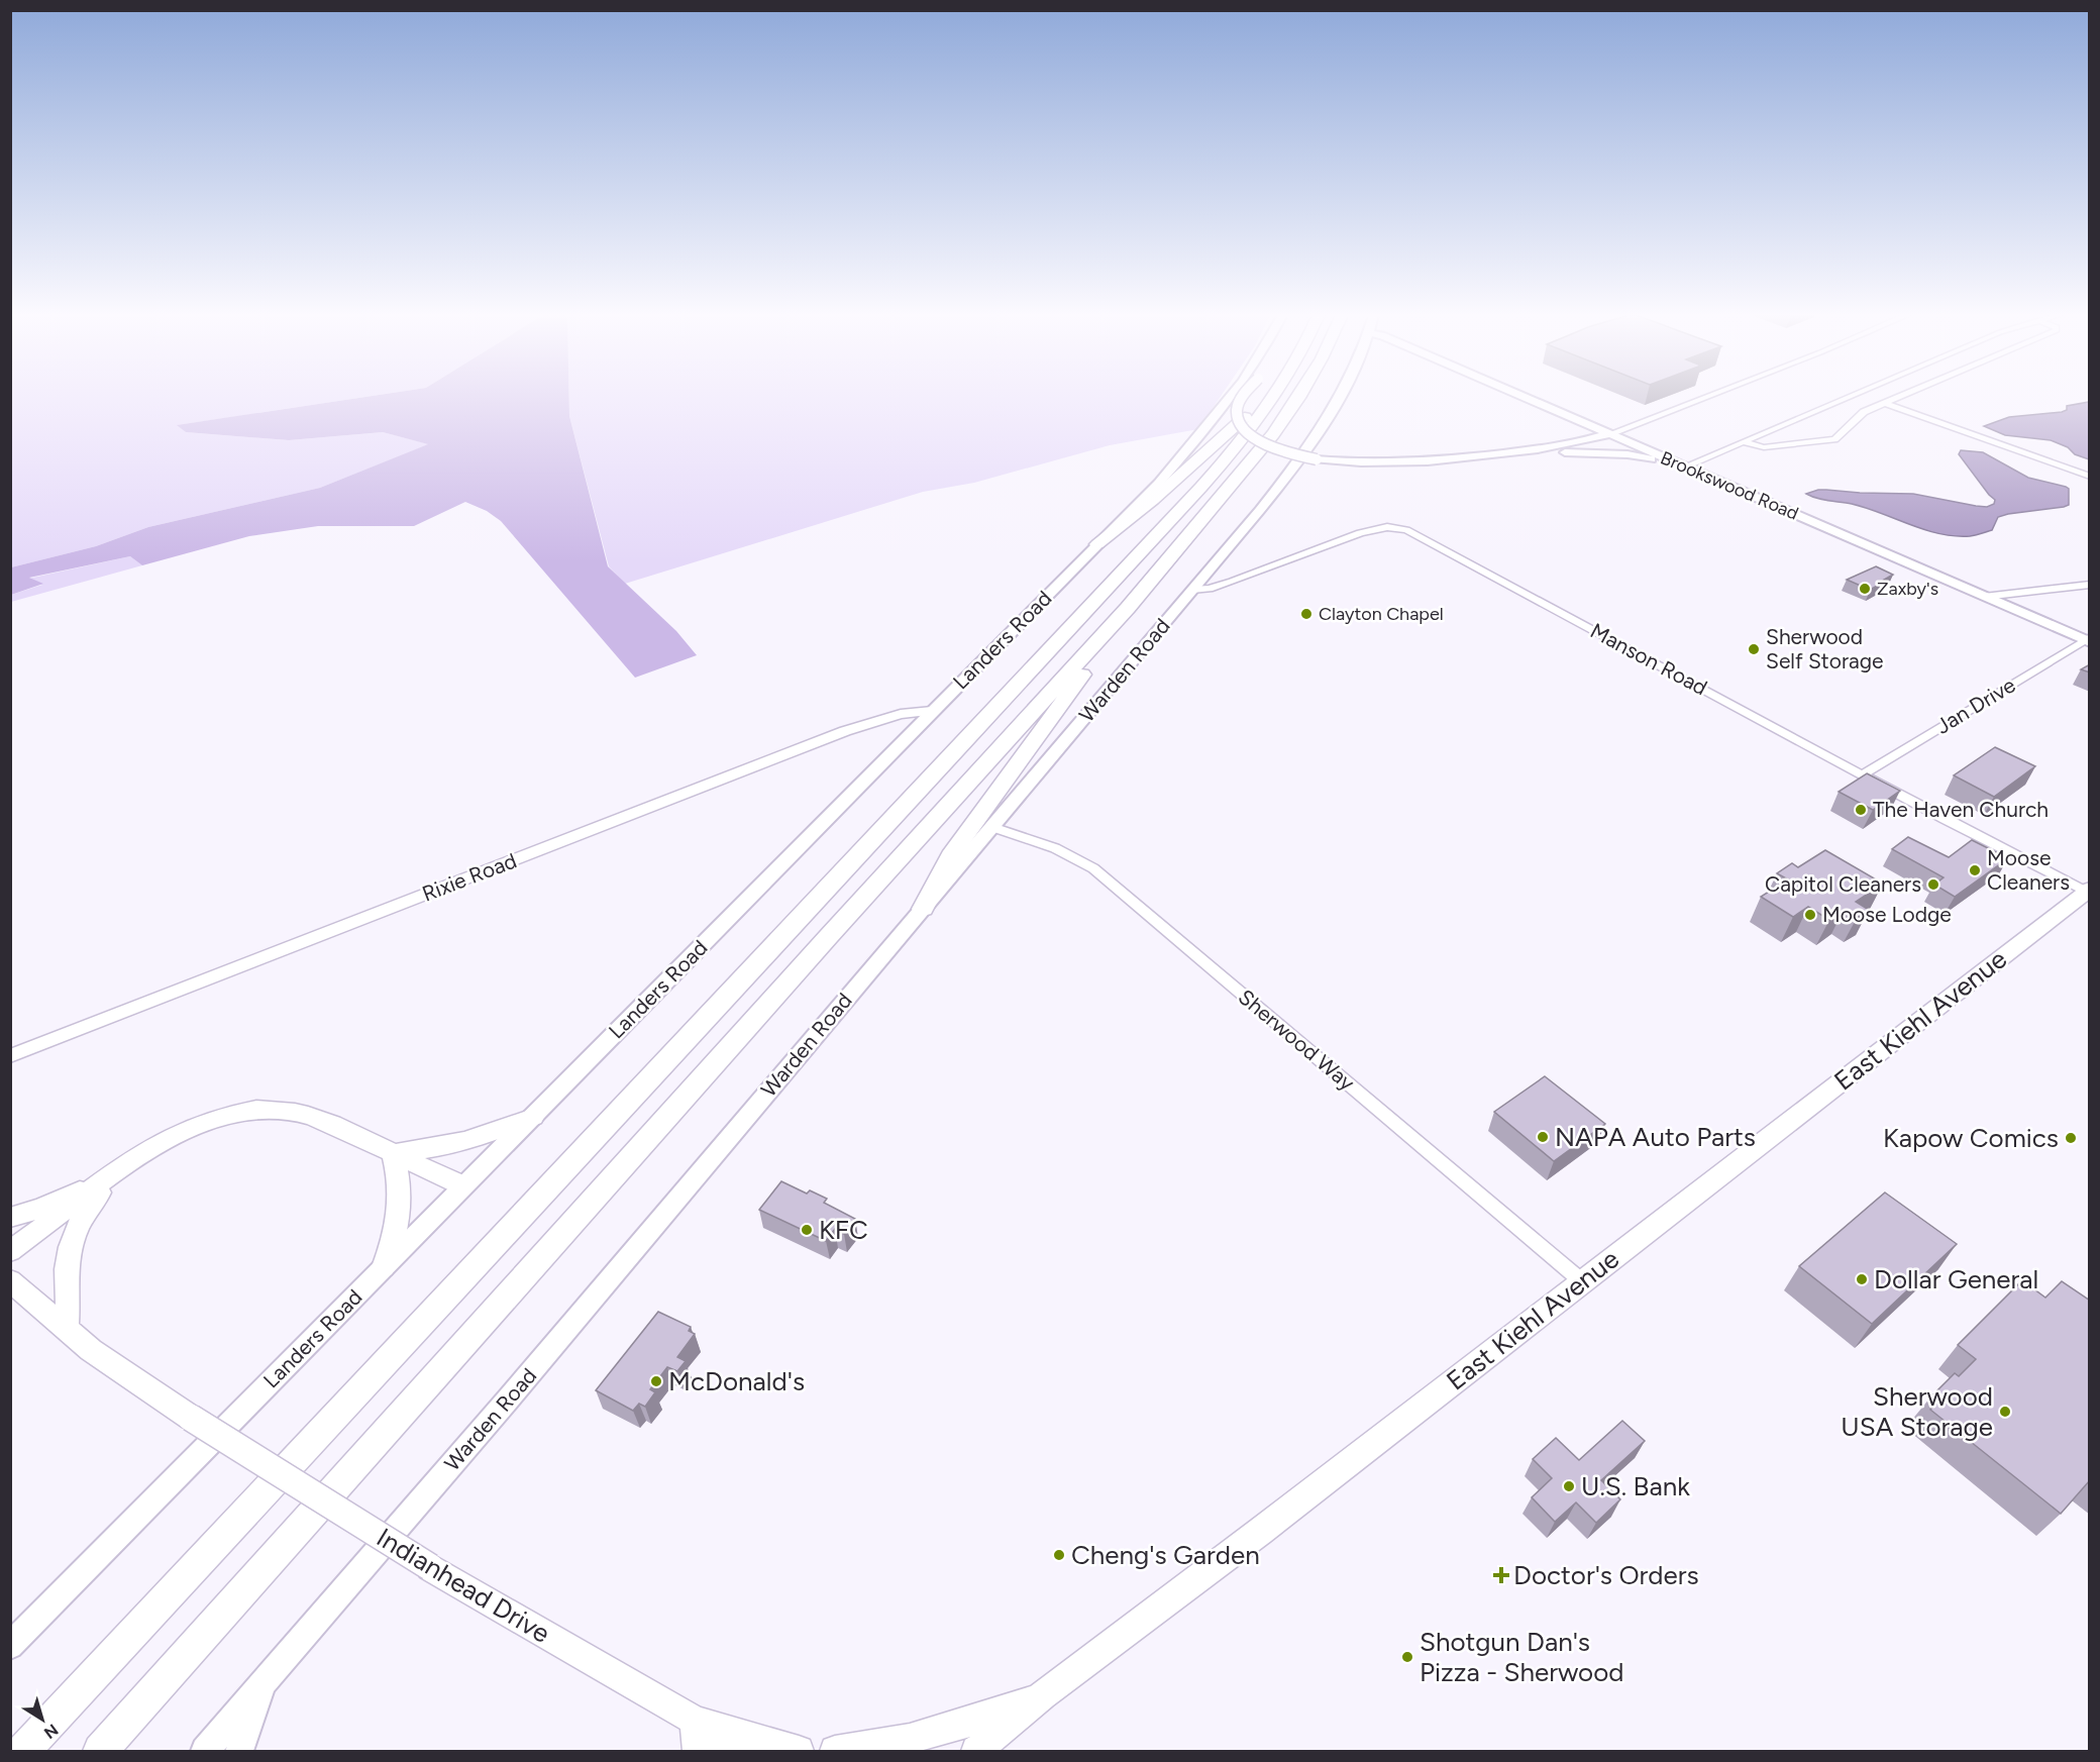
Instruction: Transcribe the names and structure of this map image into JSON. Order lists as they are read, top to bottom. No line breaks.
{"streets":{"main road":["Brookswood Road","Landers Road","Warden Road","East Kiehl Avenue","Indianhead Drive"],"street":["Manson Road","Jan Drive","Rixie Road","Sherwood Way"]},"crossings":[["Brookswood Road","Jan Drive"],["Landers Road","Rixie Road"],["Manson Road","Warden Road"],["Manson Road","Jan Drive"],["Manson Road","East Kiehl Avenue"],["Warden Road","Sherwood Way"],["East Kiehl Avenue","Sherwood Way"]],"places":{"other":["Zaxby's","Clayton Chapel","Sherwood Self Storage","The Haven Church","Moose Cleaners","Capitol Cleaners","Moose Lodge","NAPA Auto Parts","Kapow Comics","KFC","Dollar General","McDonald's","Sherwood USA Storage","U.S. Bank","Cheng's Garden","Shotgun Dan's Pizza - Sherwood"],"health":["Doctor's Orders"]},"north":"bottom right"}
